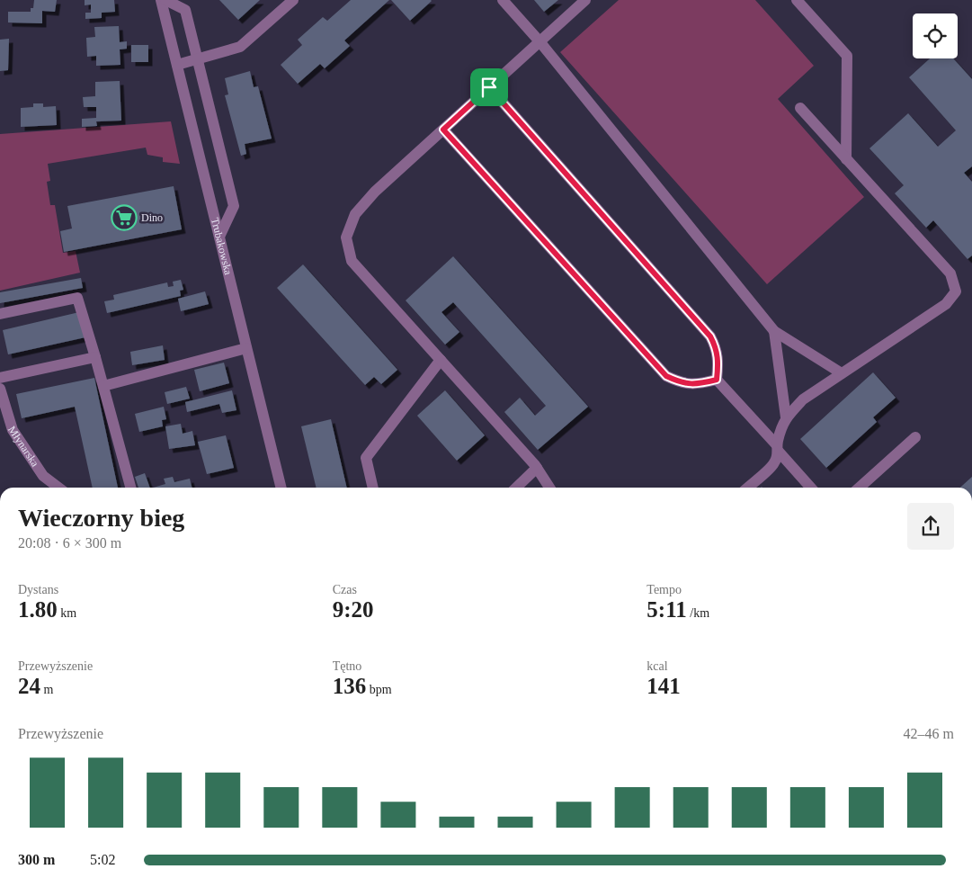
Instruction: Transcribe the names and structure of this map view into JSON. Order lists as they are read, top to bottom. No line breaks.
{"streets":{"street":["Trubakowska","Młynarska"]},"places":{"supermarket":["Dino"]},"page":{"heading":["Wieczorny bieg","20:08 · 6 × 300 m"],"stats":[["Dystans","1.80 km"],["Czas","9:20"],["Tempo","5:11 /km"],["Przewyższenie","24 m"],["Tętno","136 bpm"],["kcal","141"]],"chart":["Przewyższenie","42–46 m"],"list":[{"name":"300 m","note":"5:02"}]}}
